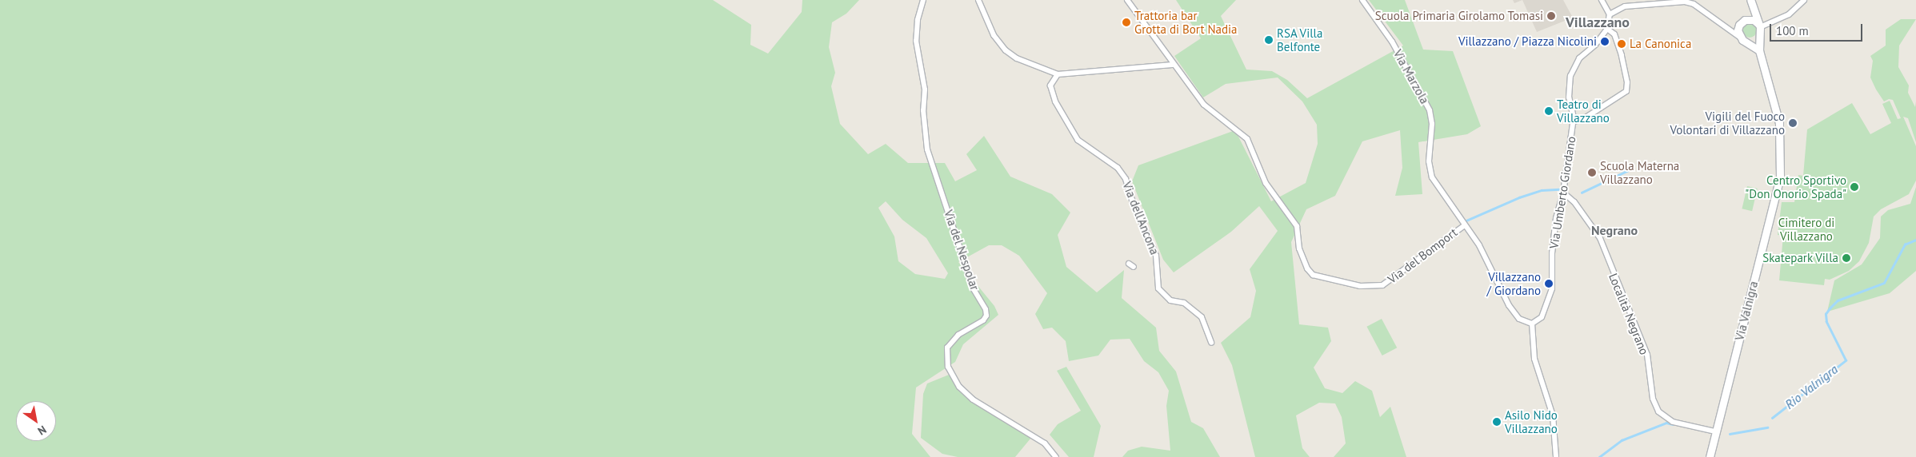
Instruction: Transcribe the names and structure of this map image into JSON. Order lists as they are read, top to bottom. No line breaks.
{"streets":{"main road":["Via Valnigra"],"street":["Via Marzola","Via Umberto Giordano","Via dell'Ancona","Via del Nespolar","Via del Bomport","Località Negrano"]},"crossings":[["Via Marzola","Via Umberto Giordano"],["Via Marzola","Via del Bomport"],["Via Umberto Giordano","Località Negrano"],["Via Valnigra","Località Negrano"]],"districts":["Villazzano","Negrano"],"water":["Rio Valnigra"],"parks":["Cimitero di Villazzano"],"places":["Scuola Primaria Girolamo Tomasi","Trattoria bar Grotta di Bort Nadia","RSA Villa Belfonte","Villazzano / Piazza Nicolini","La Canonica","Teatro di Villazzano","Vigili del Fuoco Volontari di Villazzano","Scuola Materna Villazzano","Centro Sportivo \"Don Onorio Spada\"","Skatepark Villa","Villazzano / Giordano","Asilo Nido Villazzano"],"scale_bar":"100 m","north":"bottom right"}
